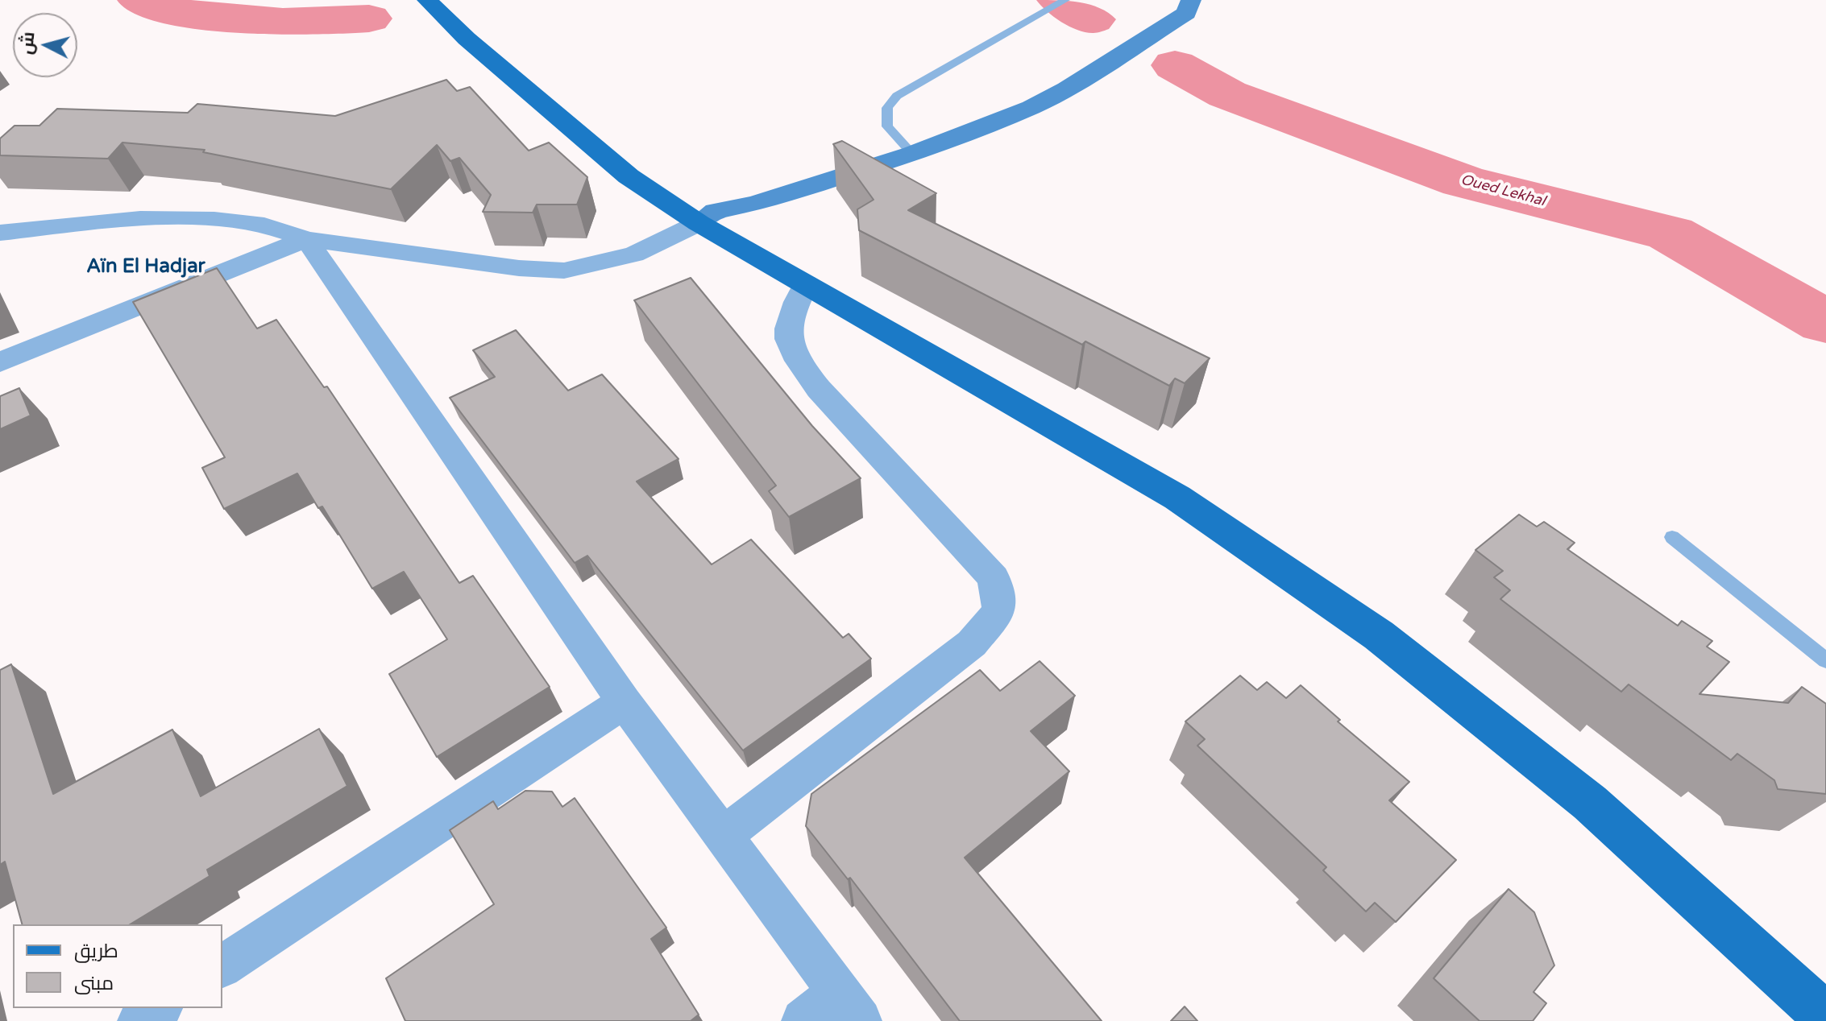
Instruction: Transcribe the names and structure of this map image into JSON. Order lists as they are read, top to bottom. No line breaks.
{"districts":["Aïn El Hadjar"],"water":["Oued Lekhal"],"legend":["طريق","مبنى"],"north":"left"}
